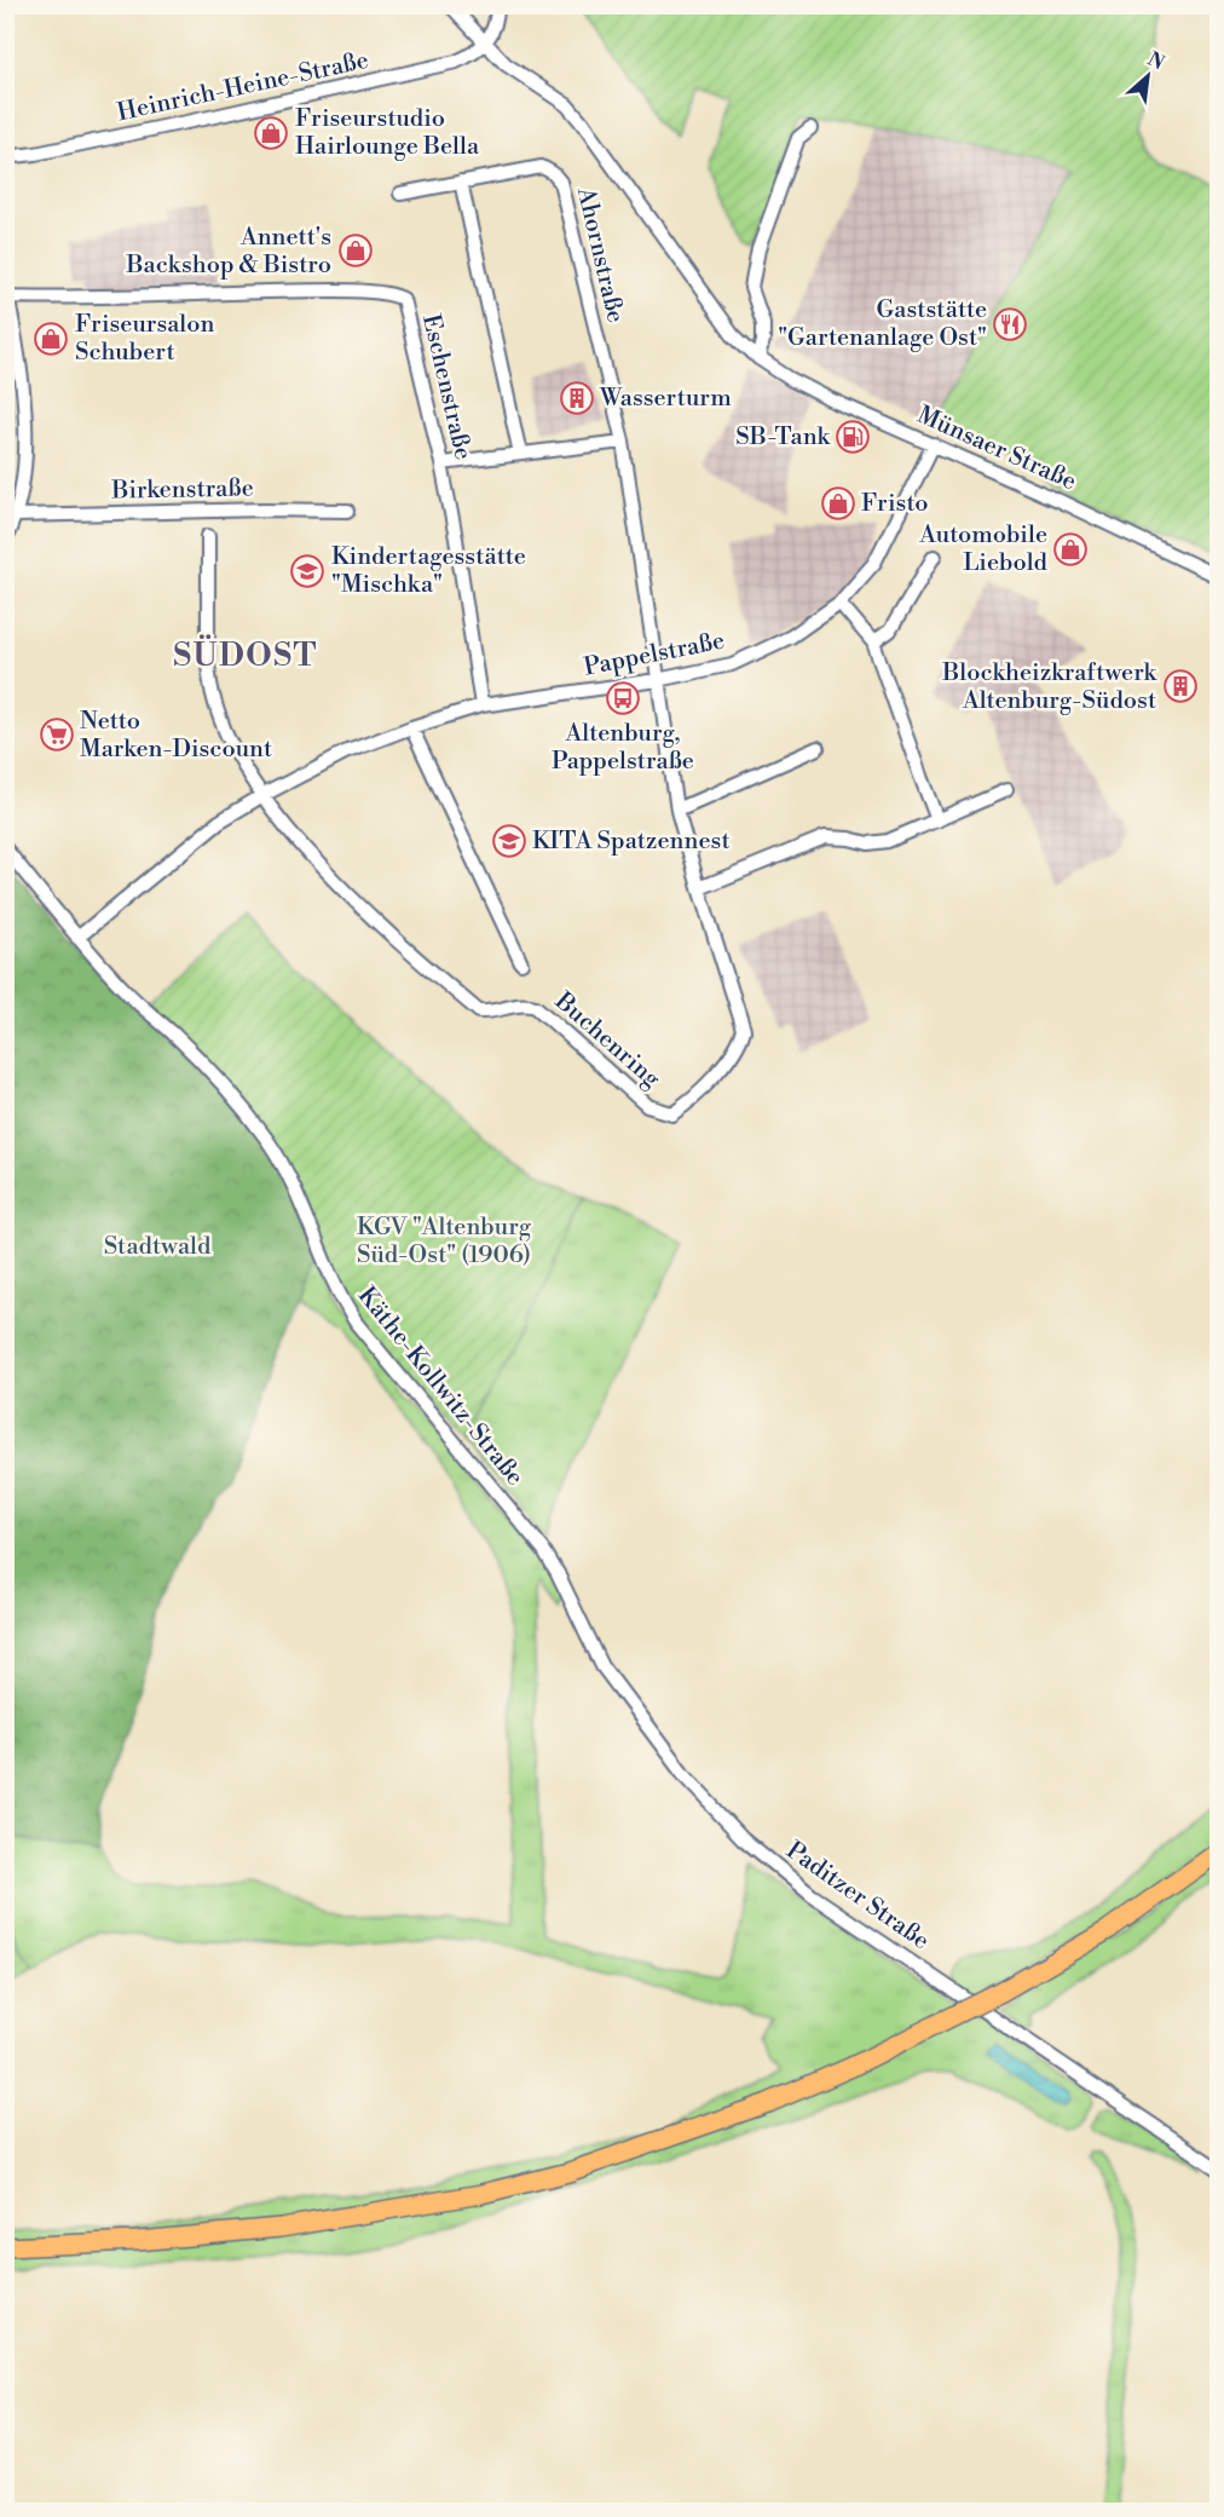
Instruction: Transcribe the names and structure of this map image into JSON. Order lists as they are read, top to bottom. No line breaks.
{"streets":{"street":["Heinrich-Heine-Straße","Ahornstraße","Eschenstraße","Münsaer Straße","Birkenstraße","Pappelstraße","Buchenring","Käthe-Kollwitz-Straße","Paditzer Straße"]},"crossings":[["Heinrich-Heine-Straße","Münsaer Straße"],["Ahornstraße","Pappelstraße"],["Ahornstraße","Buchenring"],["Eschenstraße","Pappelstraße"],["Münsaer Straße","Pappelstraße"],["Birkenstraße","Pappelstraße"],["Birkenstraße","Buchenring"],["Pappelstraße","Buchenring"],["Pappelstraße","Käthe-Kollwitz-Straße"],["Käthe-Kollwitz-Straße","Paditzer Straße"]],"districts":["SÜDOST"],"parks":["KGV \"Altenburg Süd-Ost\" (1906)","Stadtwald"],"places":{"shop":["Friseurstudio Hairlounge Bella","Annett's Backshop & Bistro","Friseursalon Schubert","Fristo","Automobile Liebold"],"restaurant":["Gaststätte \"Gartenanlage Ost\""],"building":["Wasserturm","Blockheizkraftwerk Altenburg-Südost"],"fuel station":["SB-Tank"],"school or university":["Kindertagesstätte \"Mischka\"","KITA Spatzennest"],"bus stop":["Altenburg, Pappelstraße"],"supermarket":["Netto Marken-Discount"]},"north":"top right"}
